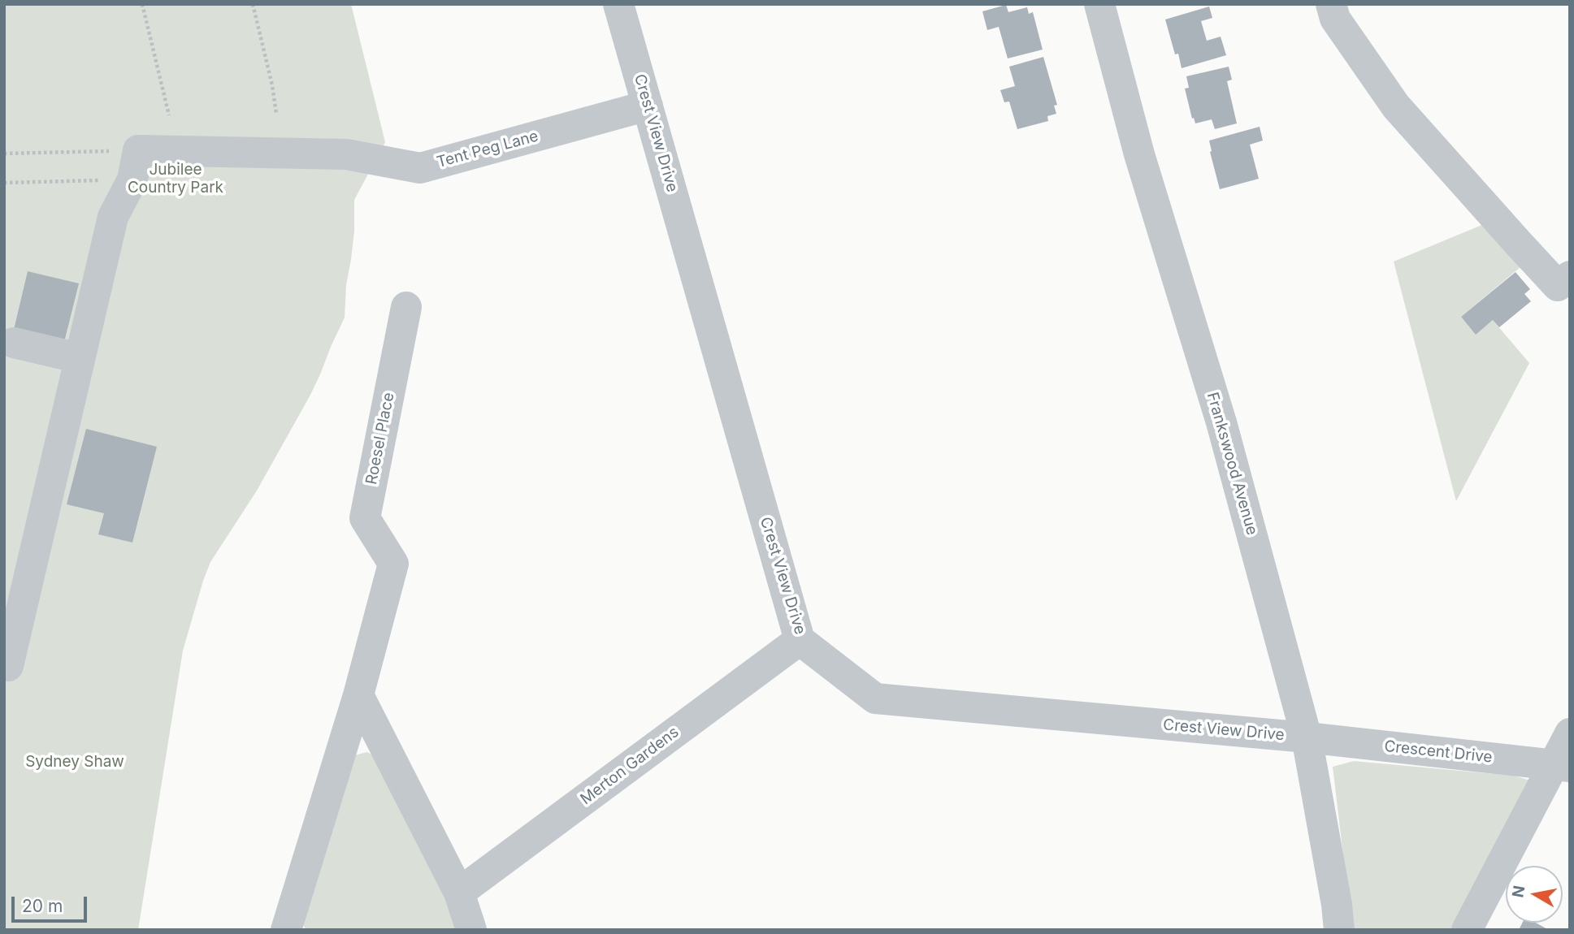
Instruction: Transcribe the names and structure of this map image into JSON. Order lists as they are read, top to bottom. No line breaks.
{"streets":{"street":["Crest View Drive","Tent Peg Lane","Roesel Place","Frankswood Avenue","Crescent Drive","Merton Gardens"]},"crossings":[["Crest View Drive","Tent Peg Lane"],["Crest View Drive","Frankswood Avenue"],["Crest View Drive","Crescent Drive"],["Crest View Drive","Merton Gardens"],["Frankswood Avenue","Crescent Drive"]],"parks":["Jubilee Country Park","Sydney Shaw"],"scale_bar":"20 m","north":"left"}
